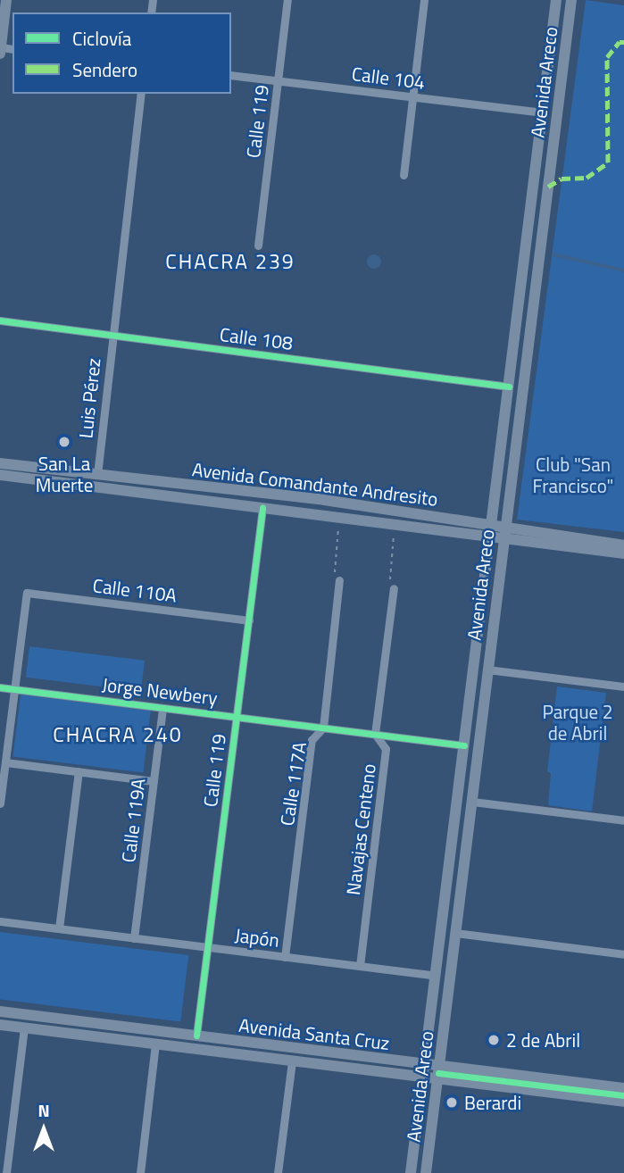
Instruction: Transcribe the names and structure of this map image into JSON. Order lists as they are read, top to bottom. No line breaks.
{"streets":{"main road":["Avenida Areco","Avenida Comandante Andresito","Avenida Santa Cruz"],"street":["Calle 104","Calle 119","Calle 108","Luis Pérez","Calle 110A","Jorge Newbery","Calle 117A","Calle 119A","Navajas Centeno","Japón"]},"crossings":[["Calle 104","Avenida Areco"],["Calle 104","Calle 119"],["Avenida Areco","Calle 108"],["Avenida Areco","Avenida Comandante Andresito"],["Avenida Areco","Jorge Newbery"],["Avenida Areco","Japón"],["Avenida Areco","Avenida Santa Cruz"],["Calle 119","Avenida Comandante Andresito"],["Calle 119","Calle 110A"],["Calle 119","Jorge Newbery"],["Calle 119","Japón"],["Calle 119","Avenida Santa Cruz"],["Calle 108","Luis Pérez"],["Luis Pérez","Avenida Comandante Andresito"],["Calle 110A","Jorge Newbery"],["Jorge Newbery","Calle 117A"],["Jorge Newbery","Calle 119A"],["Jorge Newbery","Navajas Centeno"],["Calle 117A","Japón"],["Calle 119A","Japón"],["Navajas Centeno","Japón"]],"districts":["CHACRA 239","CHACRA 240"],"parks":["Club \"San Francisco\"","Parque 2 de Abril"],"places":["San La Muerte","2 de Abril","Berardi"],"legend":["Ciclovía","Sendero"],"north":"top"}
